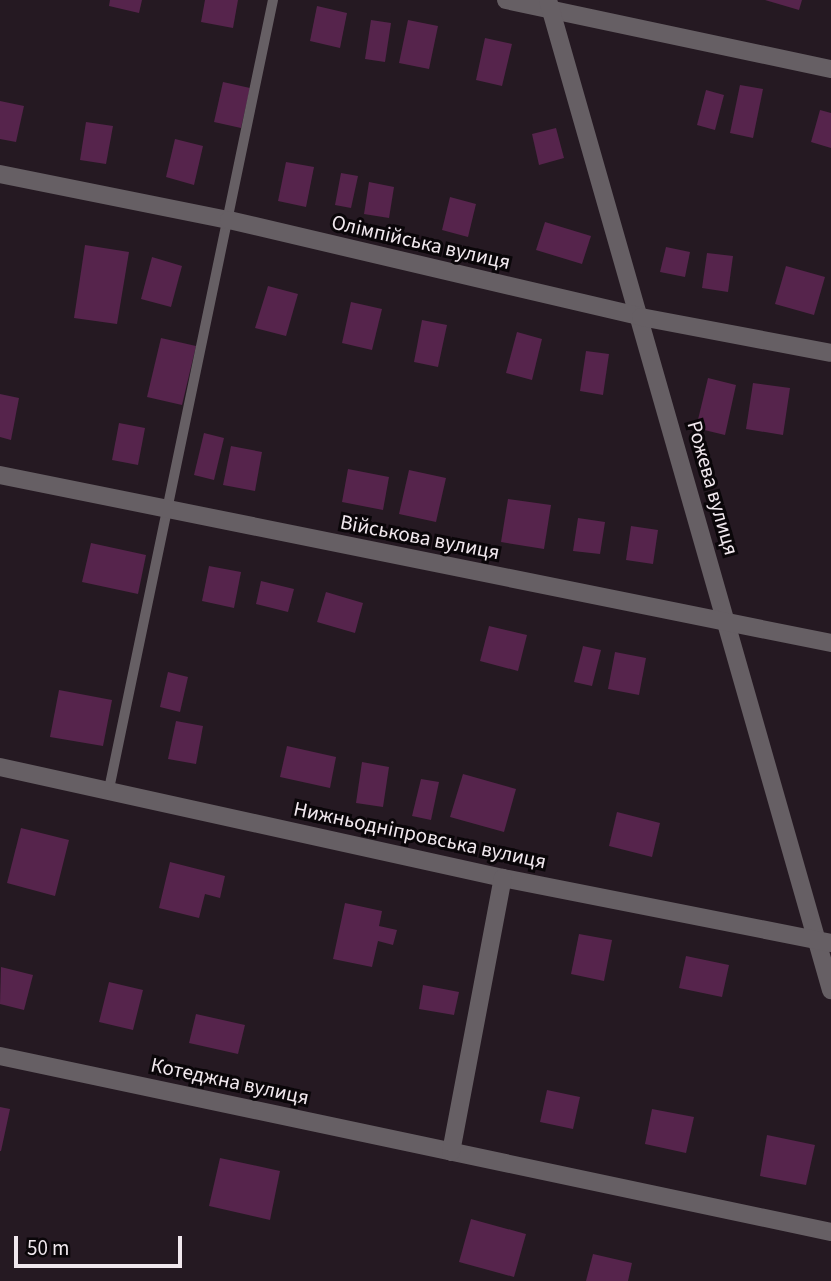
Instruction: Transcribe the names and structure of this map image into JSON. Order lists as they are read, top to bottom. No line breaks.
{"streets":{"street":["Олімпійська вулиця","Рожева вулиця","Військова вулиця","Нижньодніпровська вулиця","Котеджна вулиця"]},"crossings":[["Олімпійська вулиця","Рожева вулиця"],["Рожева вулиця","Військова вулиця"],["Рожева вулиця","Нижньодніпровська вулиця"]],"scale_bar":"50 m"}
